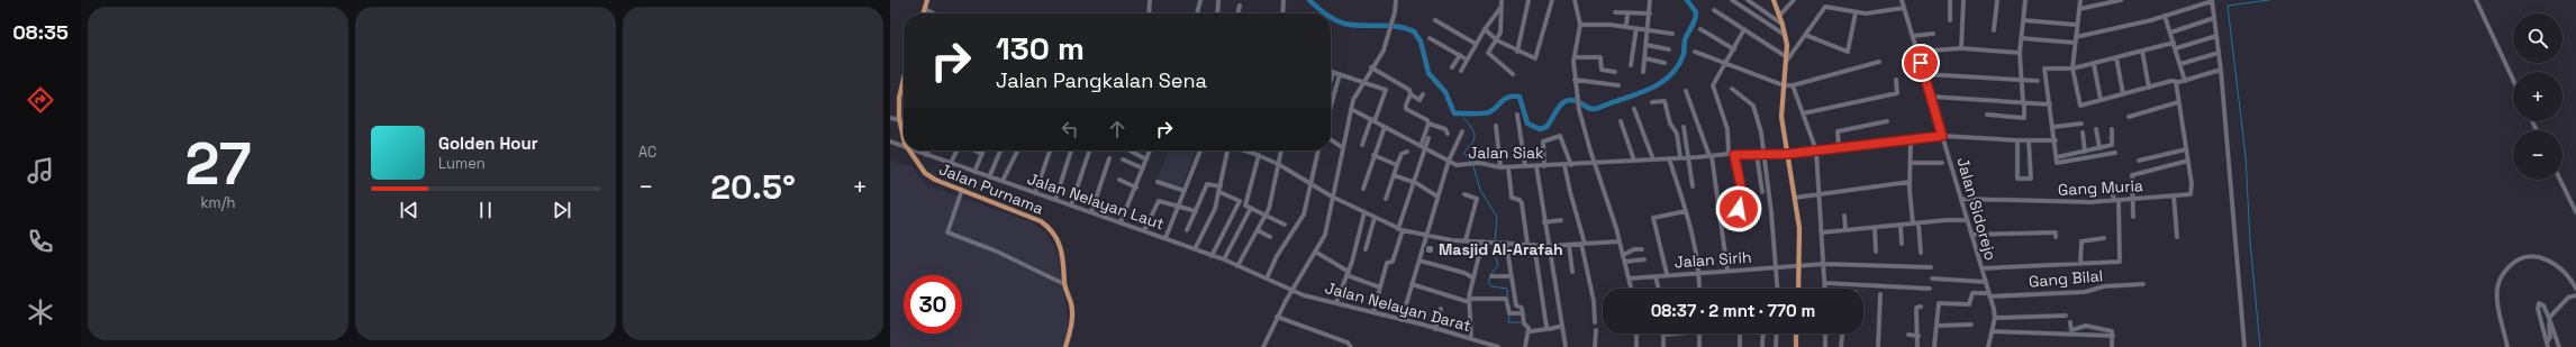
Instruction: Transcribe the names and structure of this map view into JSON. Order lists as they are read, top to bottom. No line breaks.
{"streets":{"main road":["Jalan Purnama"],"street":["Jalan Siak","Gang Muria","Jalan Nelayan Laut","Jalan Sidorejo","Jalan Sirih","Gang Bilal","Jalan Nelayan Darat"]},"crossings":[["Jalan Siak","Jalan Sidorejo"],["Gang Muria","Jalan Sidorejo"],["Jalan Nelayan Laut","Jalan Nelayan Darat"],["Jalan Sidorejo","Gang Bilal"]],"places":["Masjid Al-Arafah"],"page":{"tabs":"08:35","tile":[["27","km/h"],"AC"],"map_buttons":["+","−"],"turn":["130 m","Jalan Pangkalan Sena"],"song":["Golden Hour","Lumen"],"heat":["−","20.5°","+"],"limit":"30","trip":"08:37 · 2 mnt · 770 m"}}
